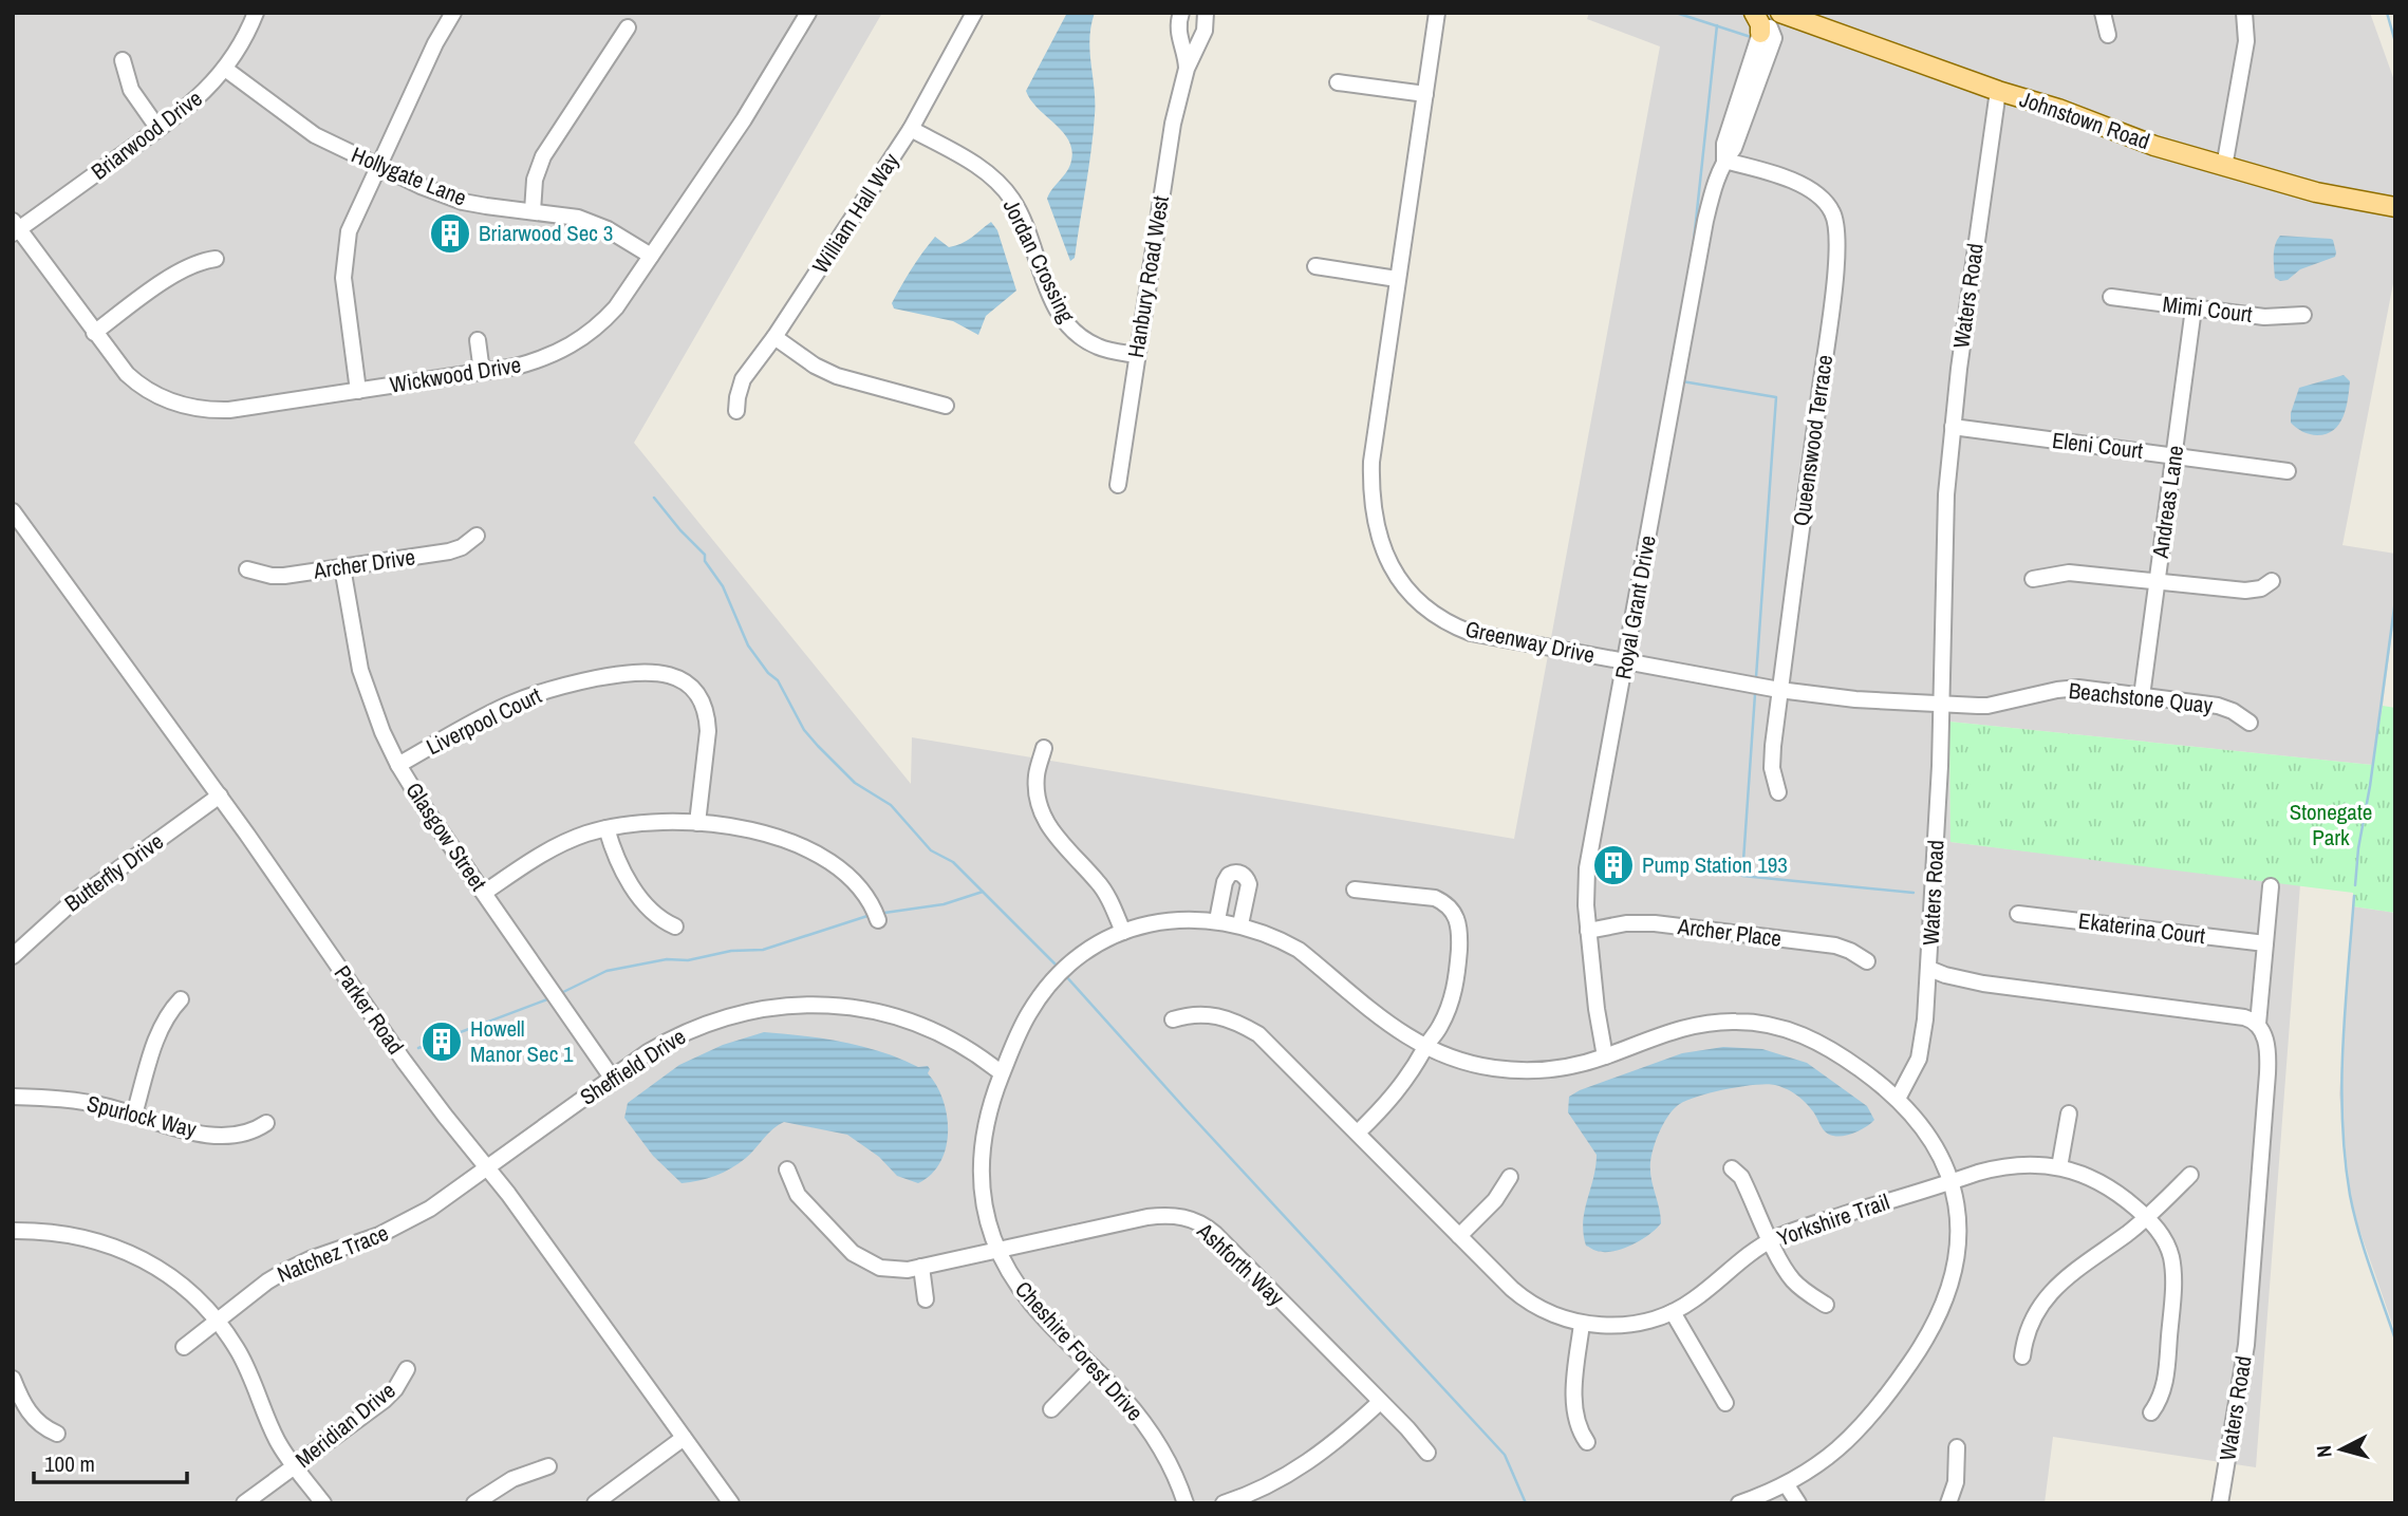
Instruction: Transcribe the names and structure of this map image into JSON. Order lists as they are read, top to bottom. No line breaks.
{"streets":{"main road":["Johnstown Road"],"street":["Briarwood Drive","Hollygate Lane","William Hall Way","Jordan Crossing","Hanbury Road West","Waters Road","Mimi Court","Wickwood Drive","Queenswood Terrace","Eleni Court","Andreas Lane","Archer Drive","Royal Grant Drive","Greenway Drive","Beachstone Quay","Liverpool Court","Glasgow Street","Butterfly Drive","Ekaterina Court","Archer Place","Parker Road","Sheffield Drive","Spurlock Way","Yorkshire Trail","Natchez Trace","Ashforth Way","Cheshire Forest Drive","Meridian Drive"]},"crossings":[["Johnstown Road","Waters Road"],["Johnstown Road","Royal Grant Drive"],["Briarwood Drive","Hollygate Lane"],["Briarwood Drive","Wickwood Drive"],["Hollygate Lane","Wickwood Drive"],["William Hall Way","Jordan Crossing"],["Jordan Crossing","Hanbury Road West"],["Waters Road","Eleni Court"],["Waters Road","Greenway Drive"],["Waters Road","Beachstone Quay"],["Mimi Court","Andreas Lane"],["Queenswood Terrace","Royal Grant Drive"],["Queenswood Terrace","Greenway Drive"],["Eleni Court","Andreas Lane"],["Andreas Lane","Beachstone Quay"],["Archer Drive","Glasgow Street"],["Royal Grant Drive","Greenway Drive"],["Royal Grant Drive","Archer Place"],["Royal Grant Drive","Cheshire Forest Drive"],["Greenway Drive","Beachstone Quay"],["Liverpool Court","Glasgow Street"],["Glasgow Street","Sheffield Drive"],["Butterfly Drive","Parker Road"],["Parker Road","Sheffield Drive"],["Parker Road","Natchez Trace"],["Sheffield Drive","Natchez Trace"],["Sheffield Drive","Cheshire Forest Drive"],["Yorkshire Trail","Cheshire Forest Drive"],["Ashforth Way","Cheshire Forest Drive"]],"parks":["Stonegate Park"],"places":{"building":["Briarwood Sec 3","Pump Station 193","Howell Manor Sec 1"]},"scale_bar":"100 m","north":"left"}
